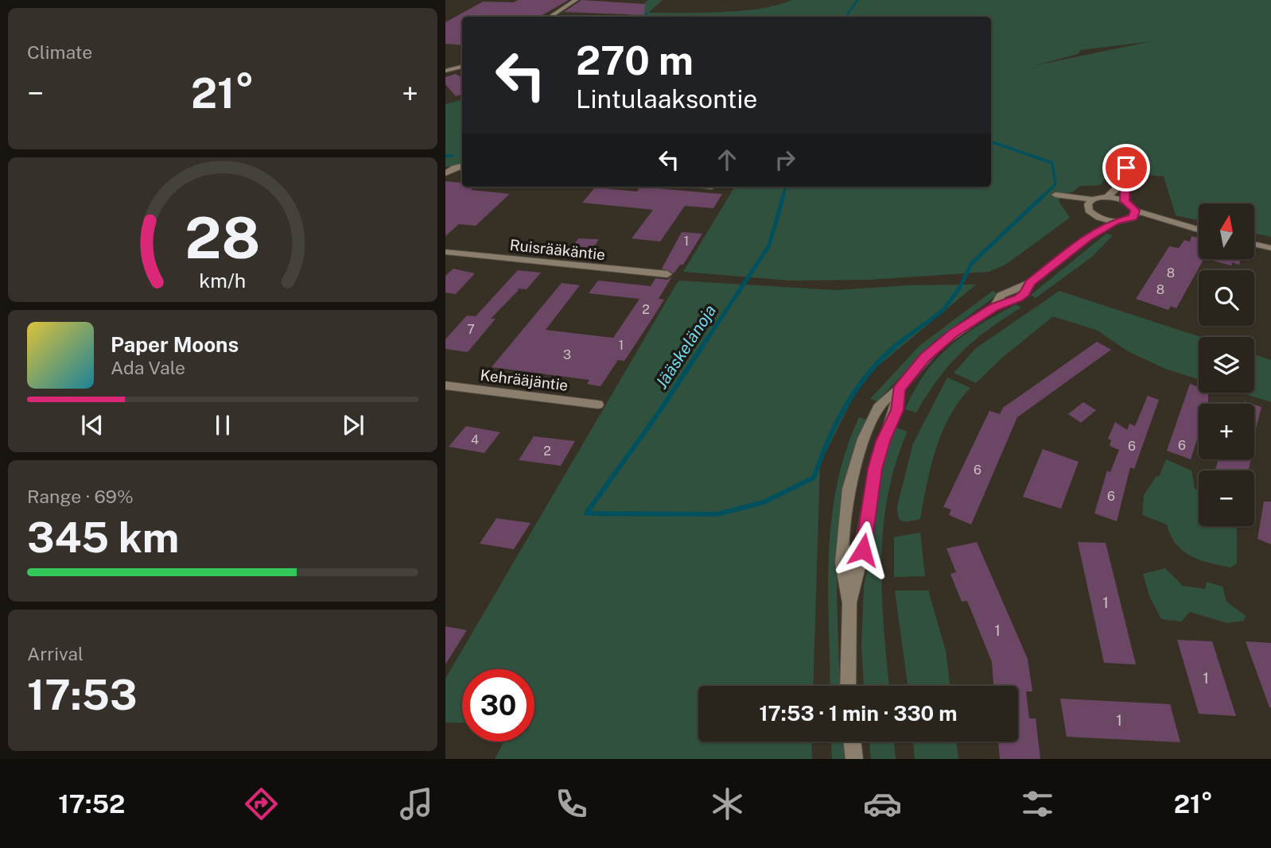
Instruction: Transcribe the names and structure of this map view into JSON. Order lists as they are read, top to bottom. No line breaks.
{"streets":{"street":["Ruisrääkäntie","Kehrääjäntie"]},"water":["Jääskelänoja"],"house_numbers":["1","8","8","2","7","1","3","4","6","6","2","6","6","1","1","1","1"],"north":"top","page":{"tile":["Climate",["Range · 69%","345 km"],["Arrival","17:53"]],"turn":["270 m","Lintulaaksontie"],"heat":["−","21°","+"],"map_buttons":["+","−"],"song":["Paper Moons","Ada Vale"],"limit":"30","trip":"17:53 · 1 min · 330 m","tabs":["17:52","21°"],"gauge":["28","km/h"]}}
